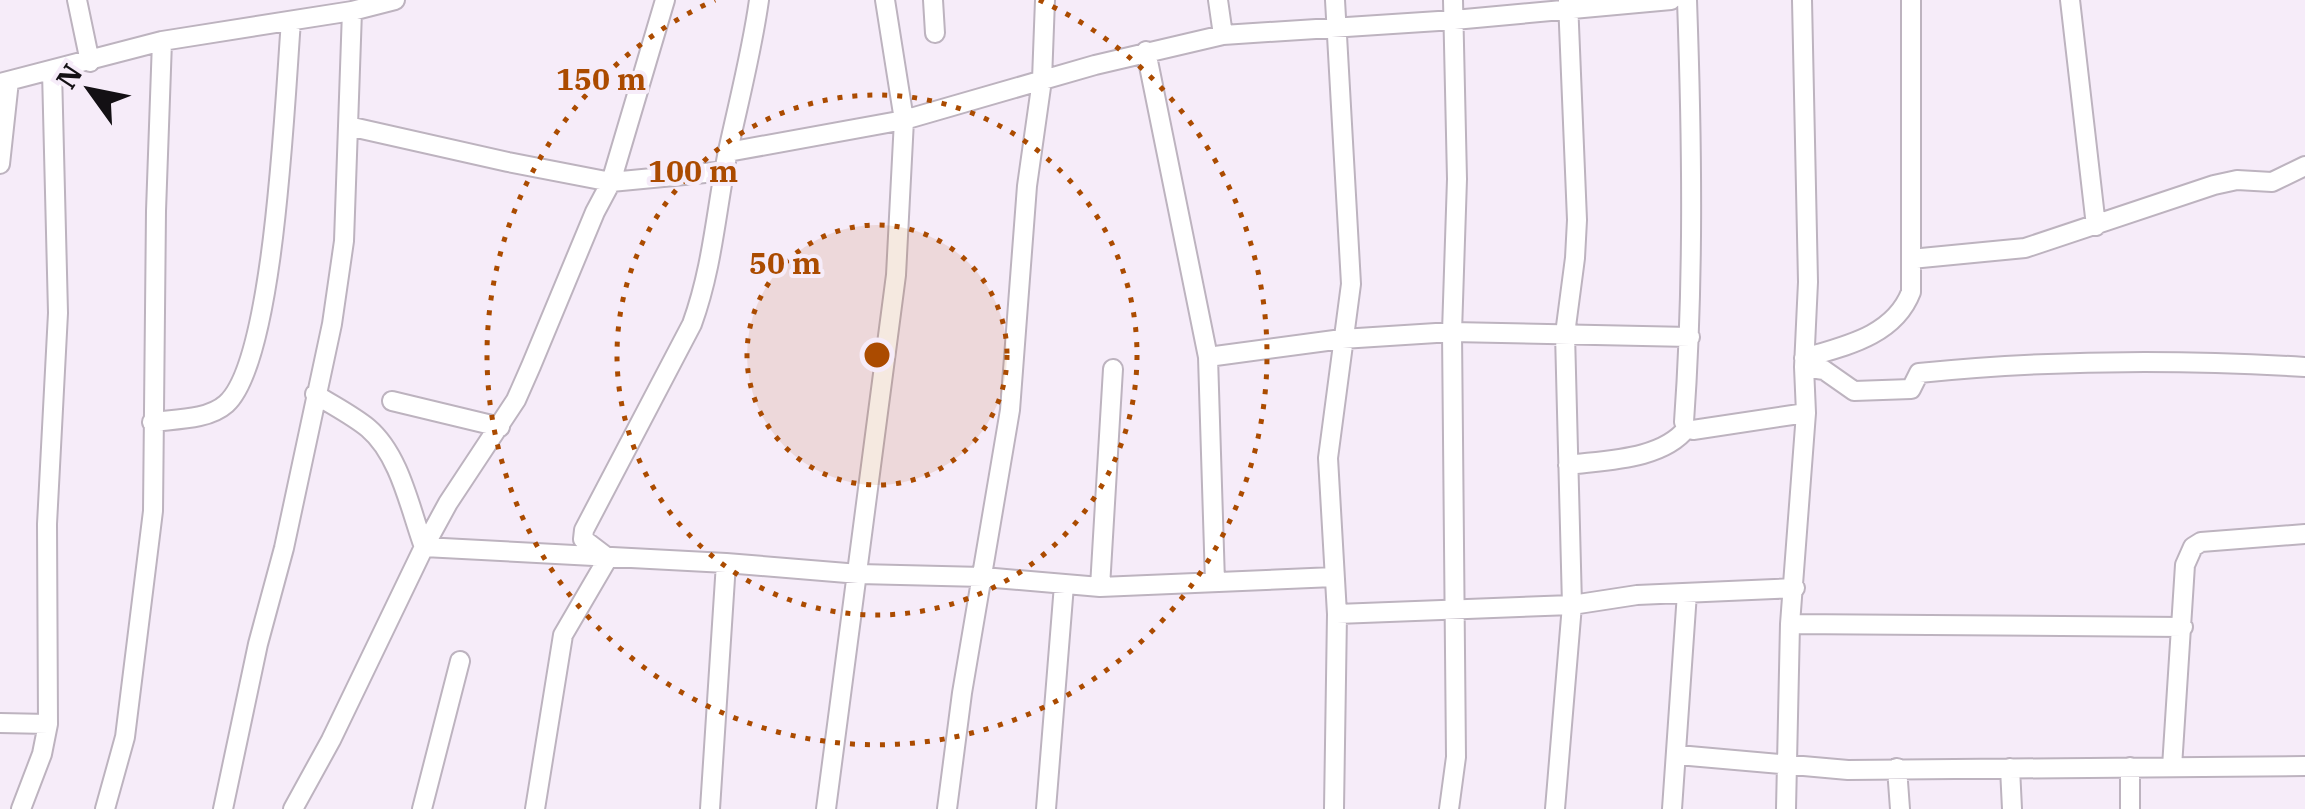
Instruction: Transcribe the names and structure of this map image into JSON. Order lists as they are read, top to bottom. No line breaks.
{"north":"top left","rings":["150 m","100 m","50 m"]}
